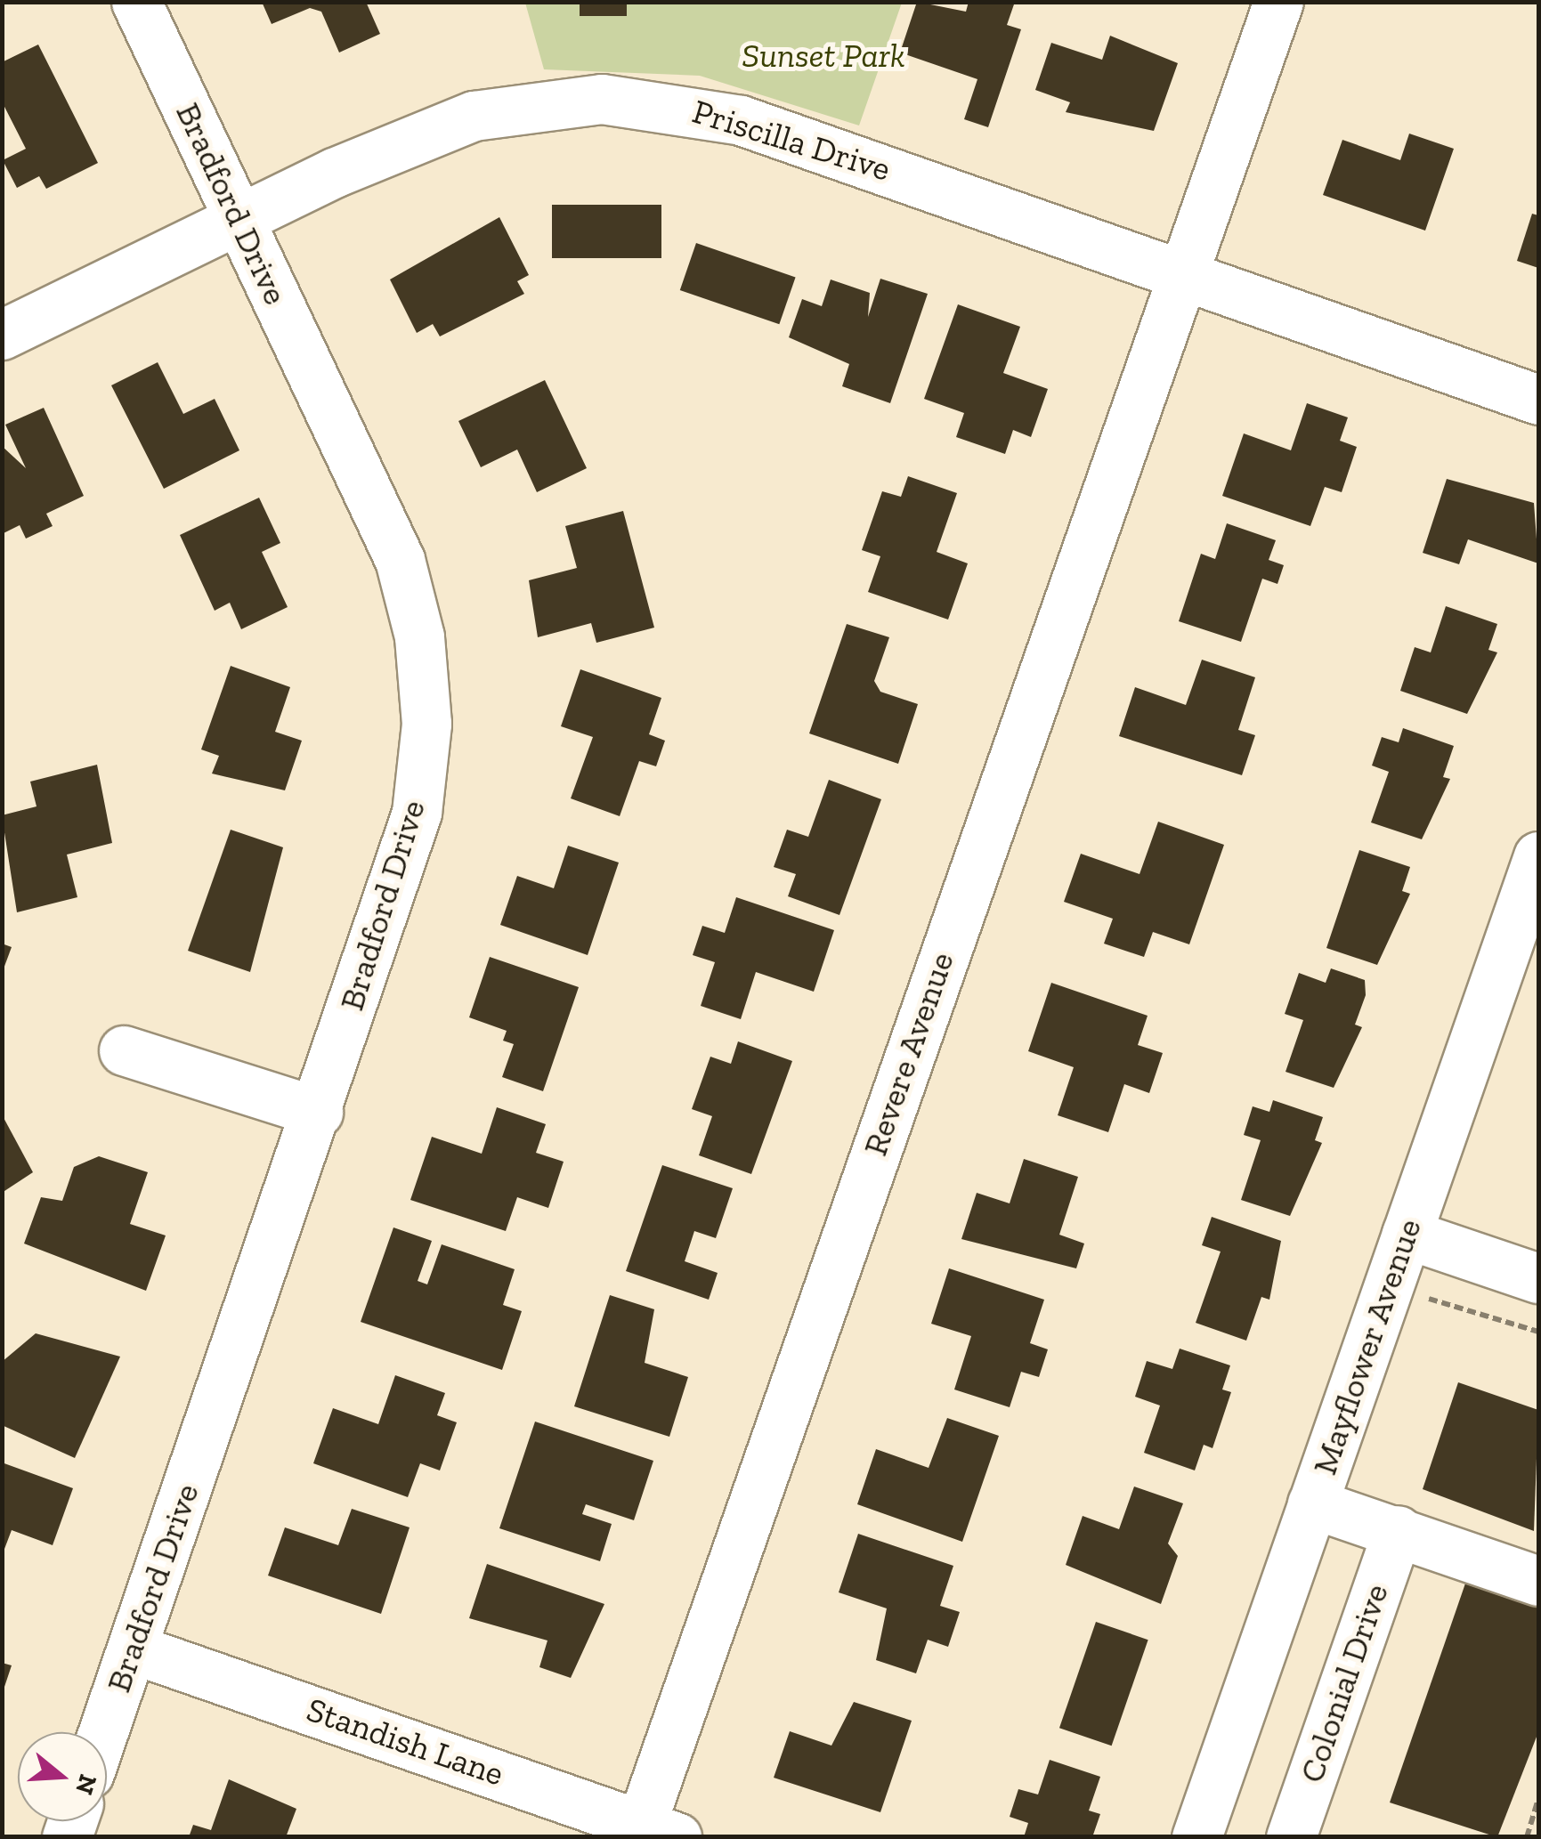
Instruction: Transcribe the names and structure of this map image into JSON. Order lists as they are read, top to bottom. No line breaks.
{"streets":{"street":["Priscilla Drive","Bradford Drive","Revere Avenue","Mayflower Avenue","Colonial Drive","Standish Lane"]},"crossings":[["Priscilla Drive","Bradford Drive"],["Priscilla Drive","Revere Avenue"],["Bradford Drive","Standish Lane"],["Revere Avenue","Standish Lane"]],"parks":["Sunset Park"],"north":"right"}
